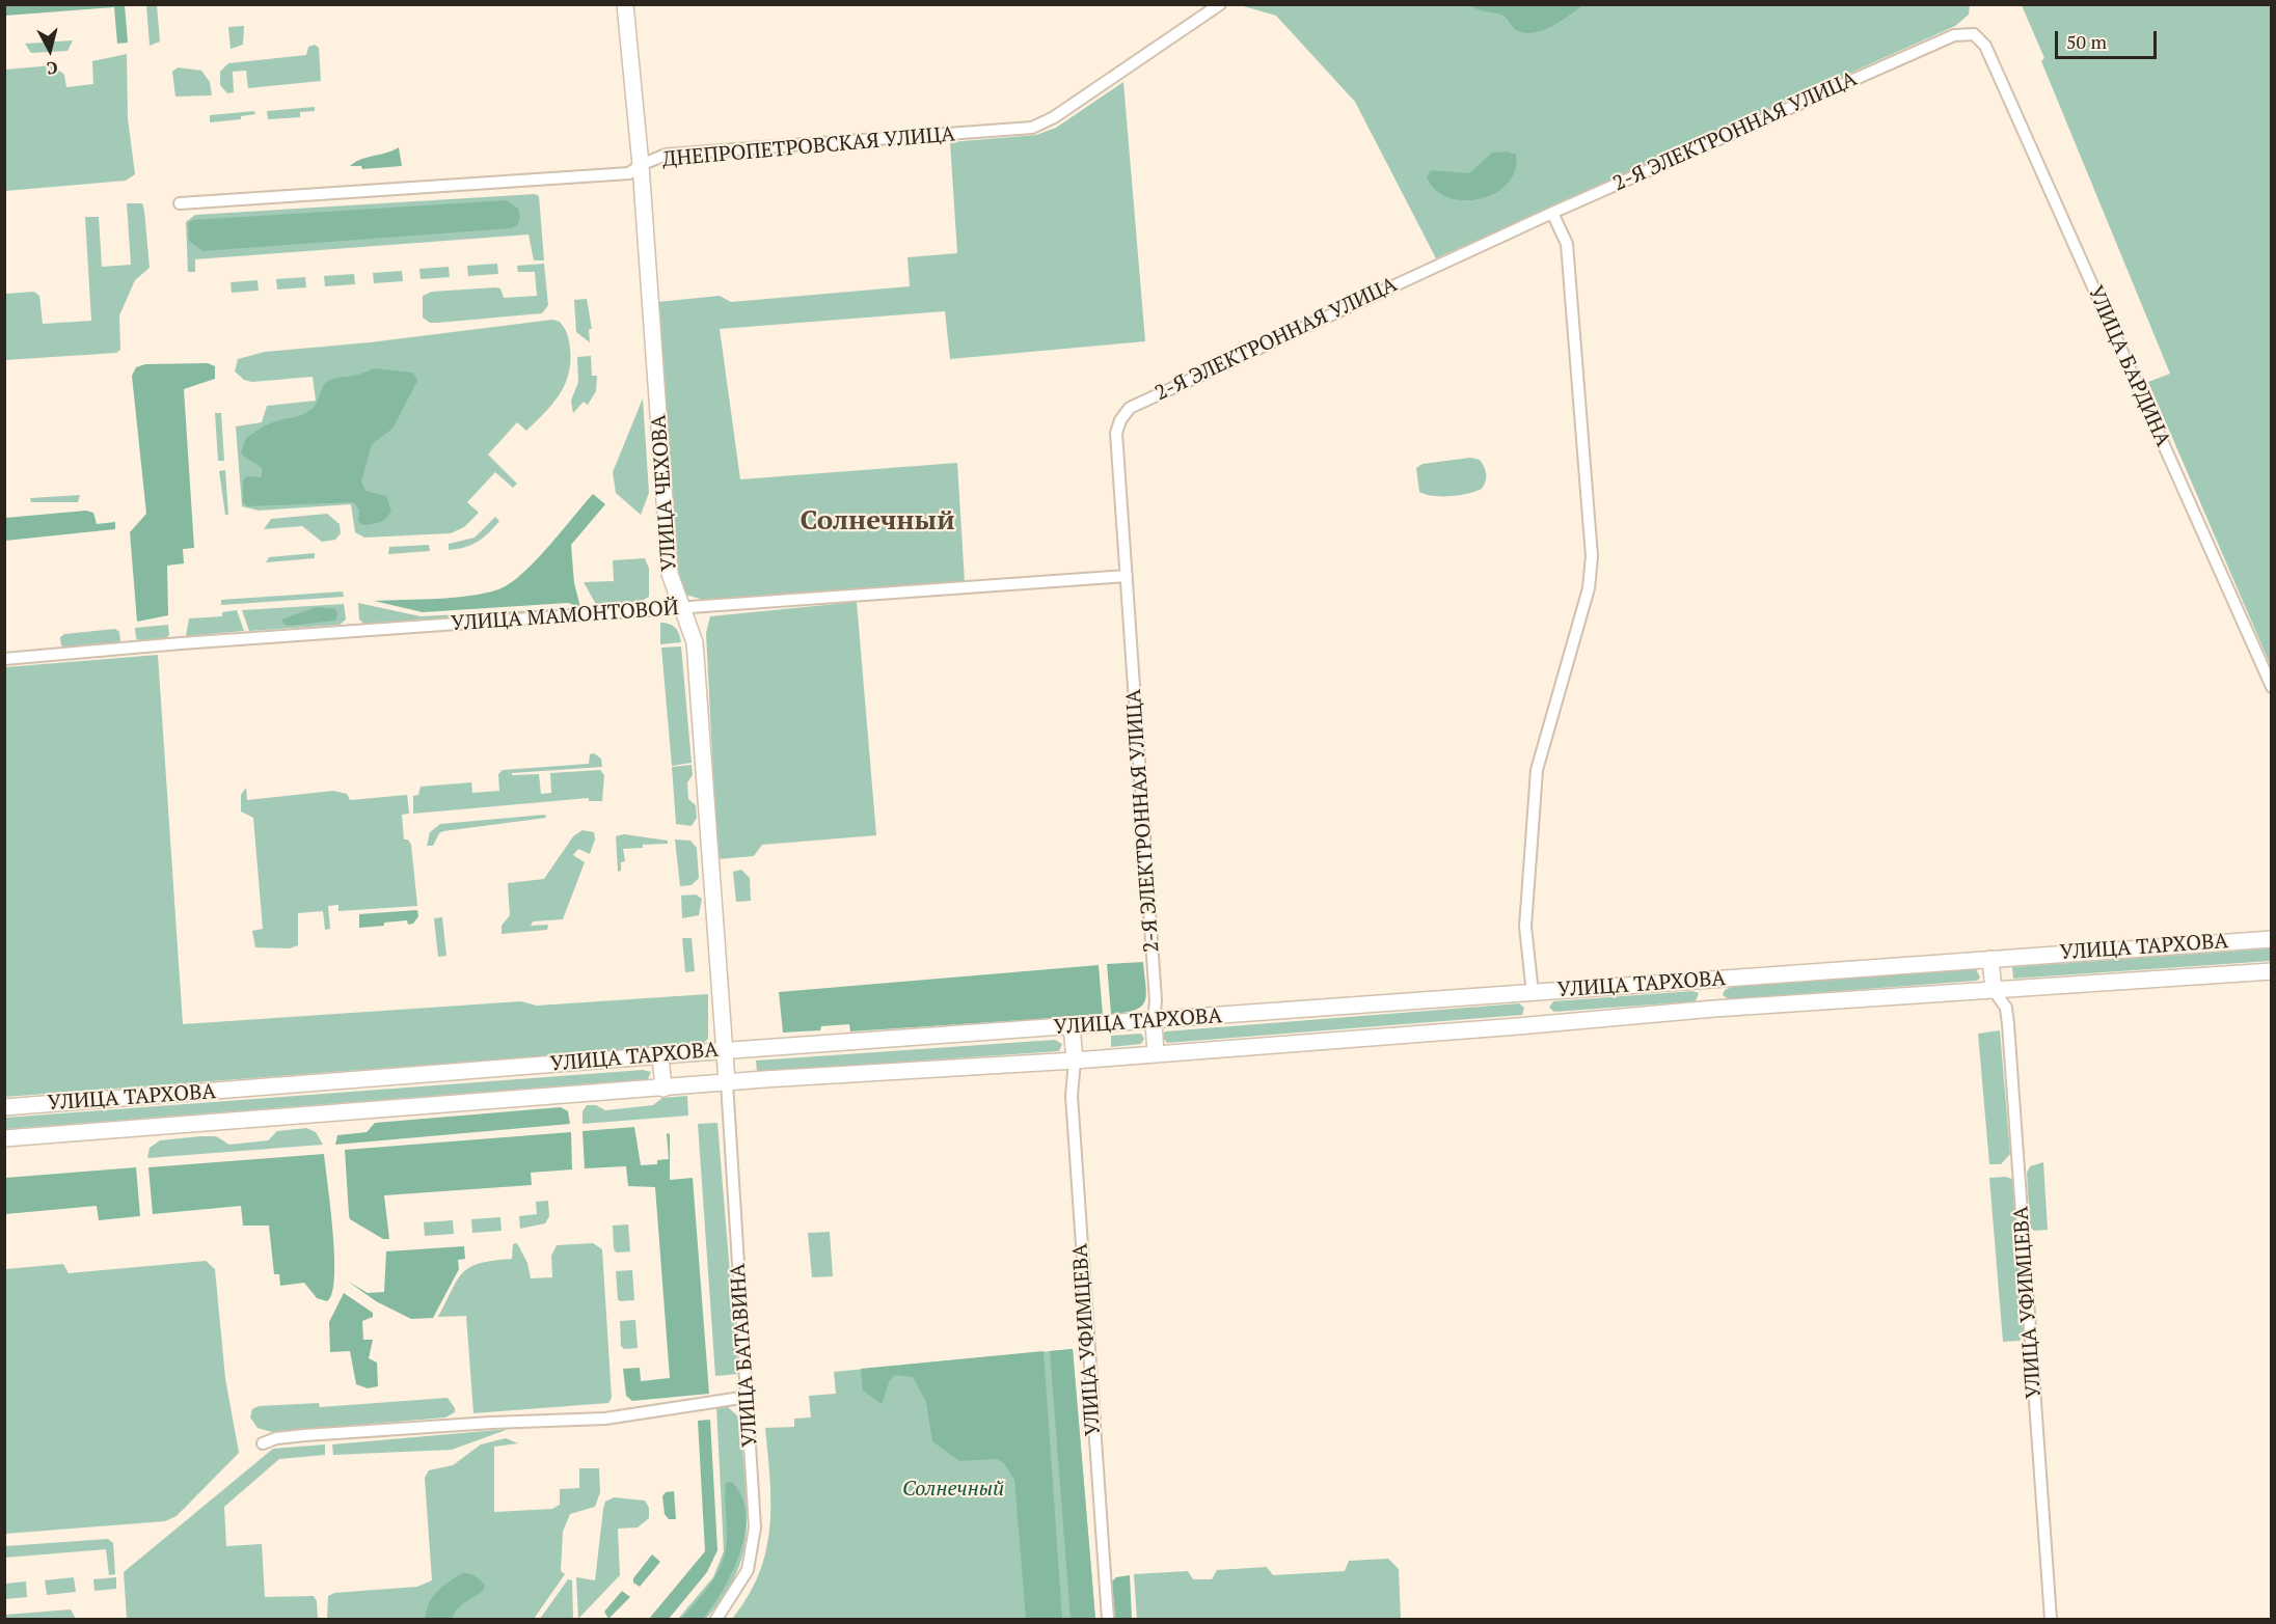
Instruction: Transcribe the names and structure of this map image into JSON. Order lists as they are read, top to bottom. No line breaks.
{"streets":{"main road":["УЛИЦА ЧЕХОВА","УЛИЦА ТАРХОВА"],"street":["2-Я ЭЛЕКТРОННАЯ УЛИЦА","ДНЕПРОПЕТРОВСКАЯ УЛИЦА","УЛИЦА БАРДИНА","УЛИЦА МАМОНТОВОЙ","УЛИЦА УФИМЦЕВА","УЛИЦА БАТАВИНА"]},"crossings":[["2-Я ЭЛЕКТРОННАЯ УЛИЦА","УЛИЦА БАРДИНА"],["2-Я ЭЛЕКТРОННАЯ УЛИЦА","УЛИЦА МАМОНТОВОЙ"],["2-Я ЭЛЕКТРОННАЯ УЛИЦА","УЛИЦА ТАРХОВА"],["ДНЕПРОПЕТРОВСКАЯ УЛИЦА","УЛИЦА ЧЕХОВА"],["УЛИЦА ЧЕХОВА","УЛИЦА МАМОНТОВОЙ"],["УЛИЦА ЧЕХОВА","УЛИЦА ТАРХОВА"],["УЛИЦА ЧЕХОВА","УЛИЦА БАТАВИНА"],["УЛИЦА ТАРХОВА","УЛИЦА УФИМЦЕВА"],["УЛИЦА ТАРХОВА","УЛИЦА БАТАВИНА"]],"districts":["Солнечный"],"parks":["Солнечный"],"scale_bar":"50 m","north":"bottom"}
